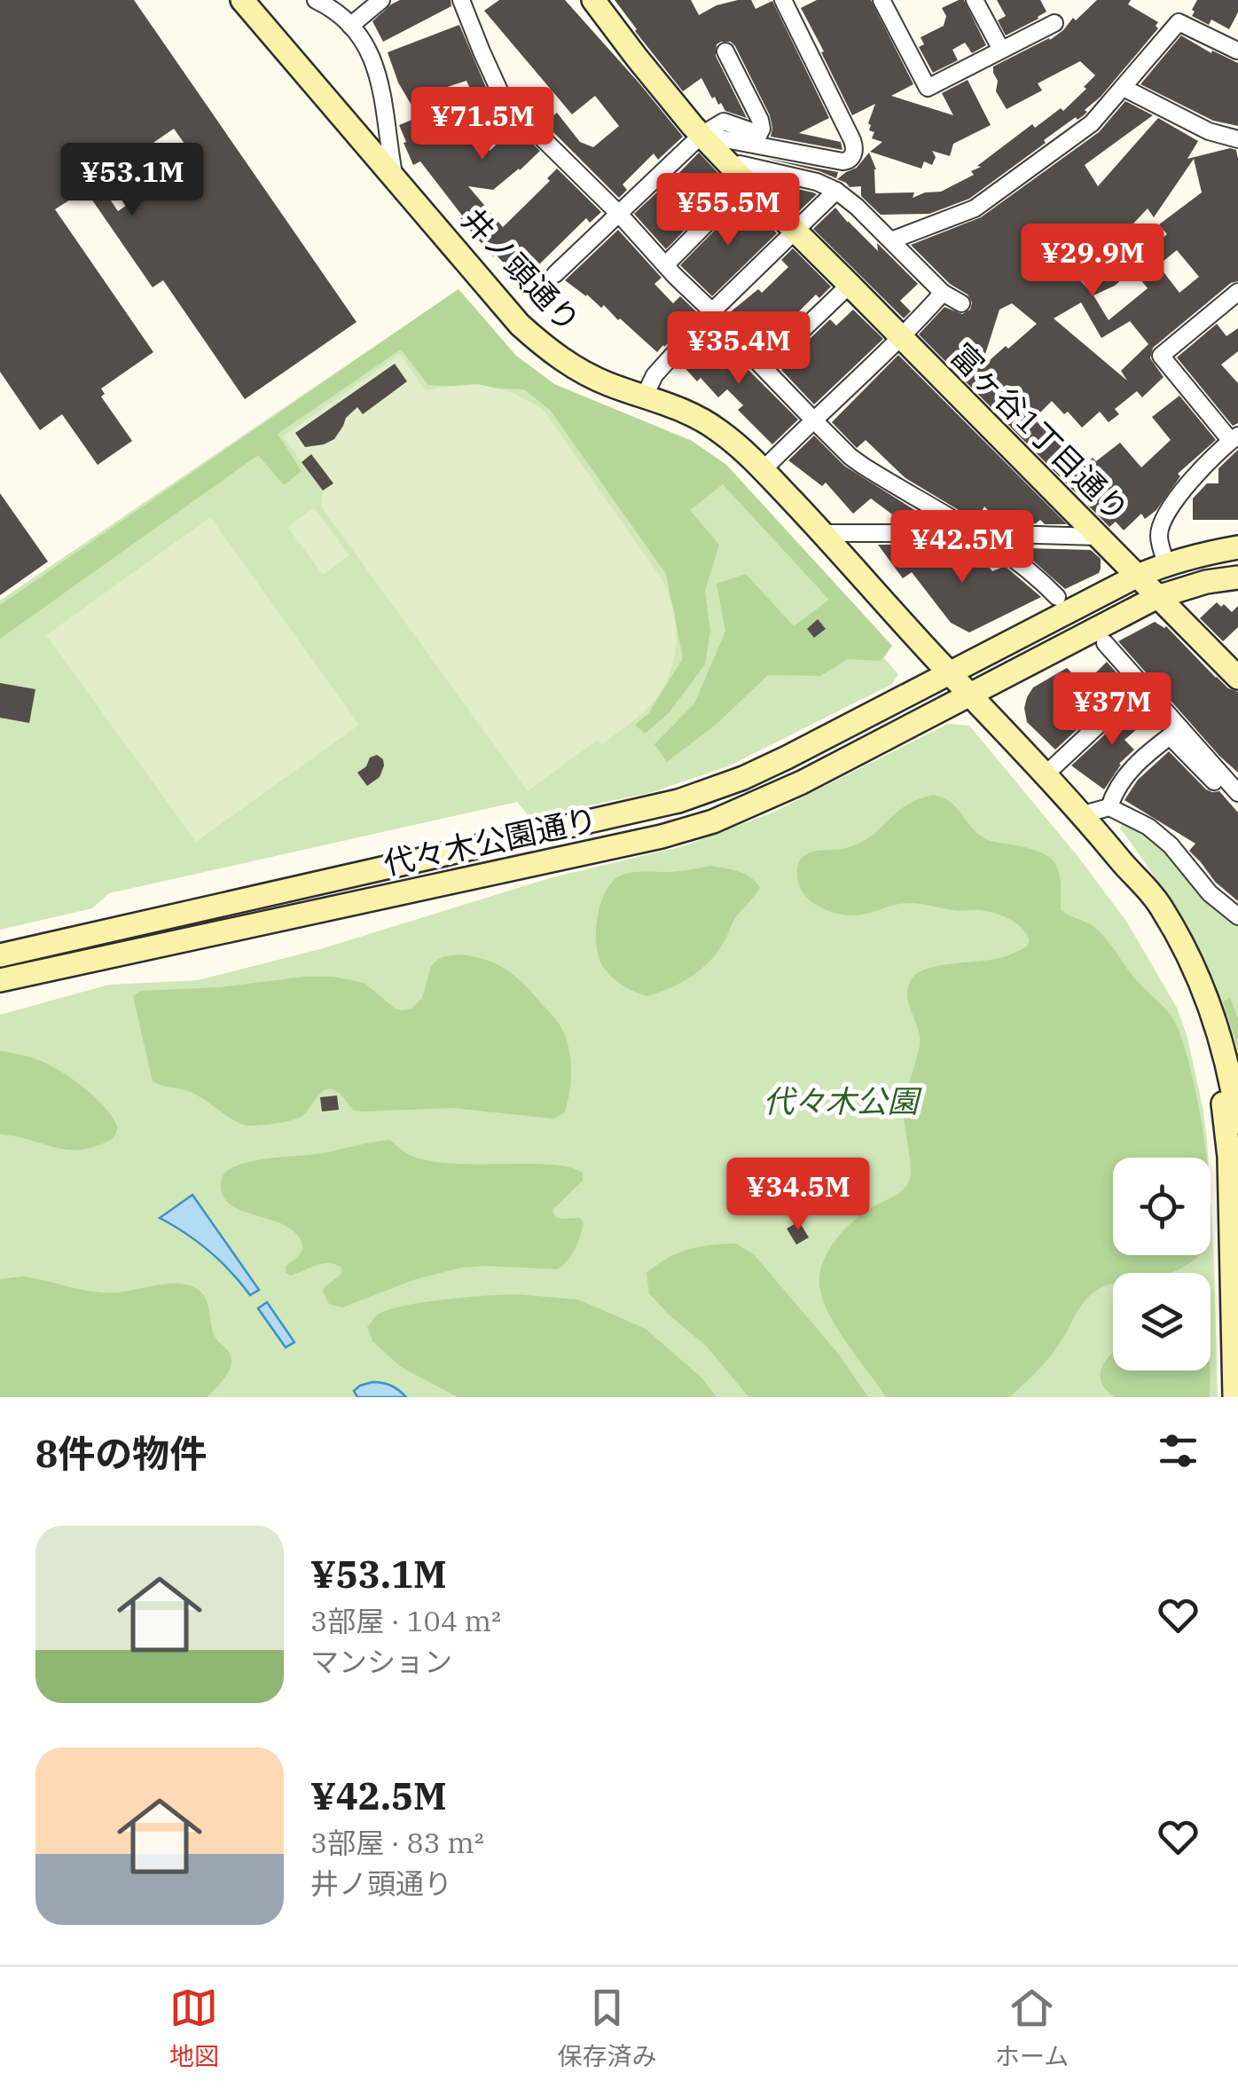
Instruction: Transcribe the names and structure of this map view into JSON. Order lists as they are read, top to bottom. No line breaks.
{"streets":{"street":["井ノ頭通り","富ヶ谷1丁目通り","代々木公園通り"]},"crossings":[["井ノ頭通り","代々木公園通り"]],"parks":["代々木公園"],"page":{"price":["¥71.5M","¥53.1M","¥55.5M","¥29.9M","¥35.4M","¥42.5M","¥37M","¥34.5M"],"heading":"8件の物件","list":[{"name":"¥53.1M","note":"3部屋 · 104 m² · マンション"},{"name":"¥42.5M","note":"3部屋 · 83 m² · 井ノ頭通り"}],"tabs":["地図","保存済み","ホーム"]}}
